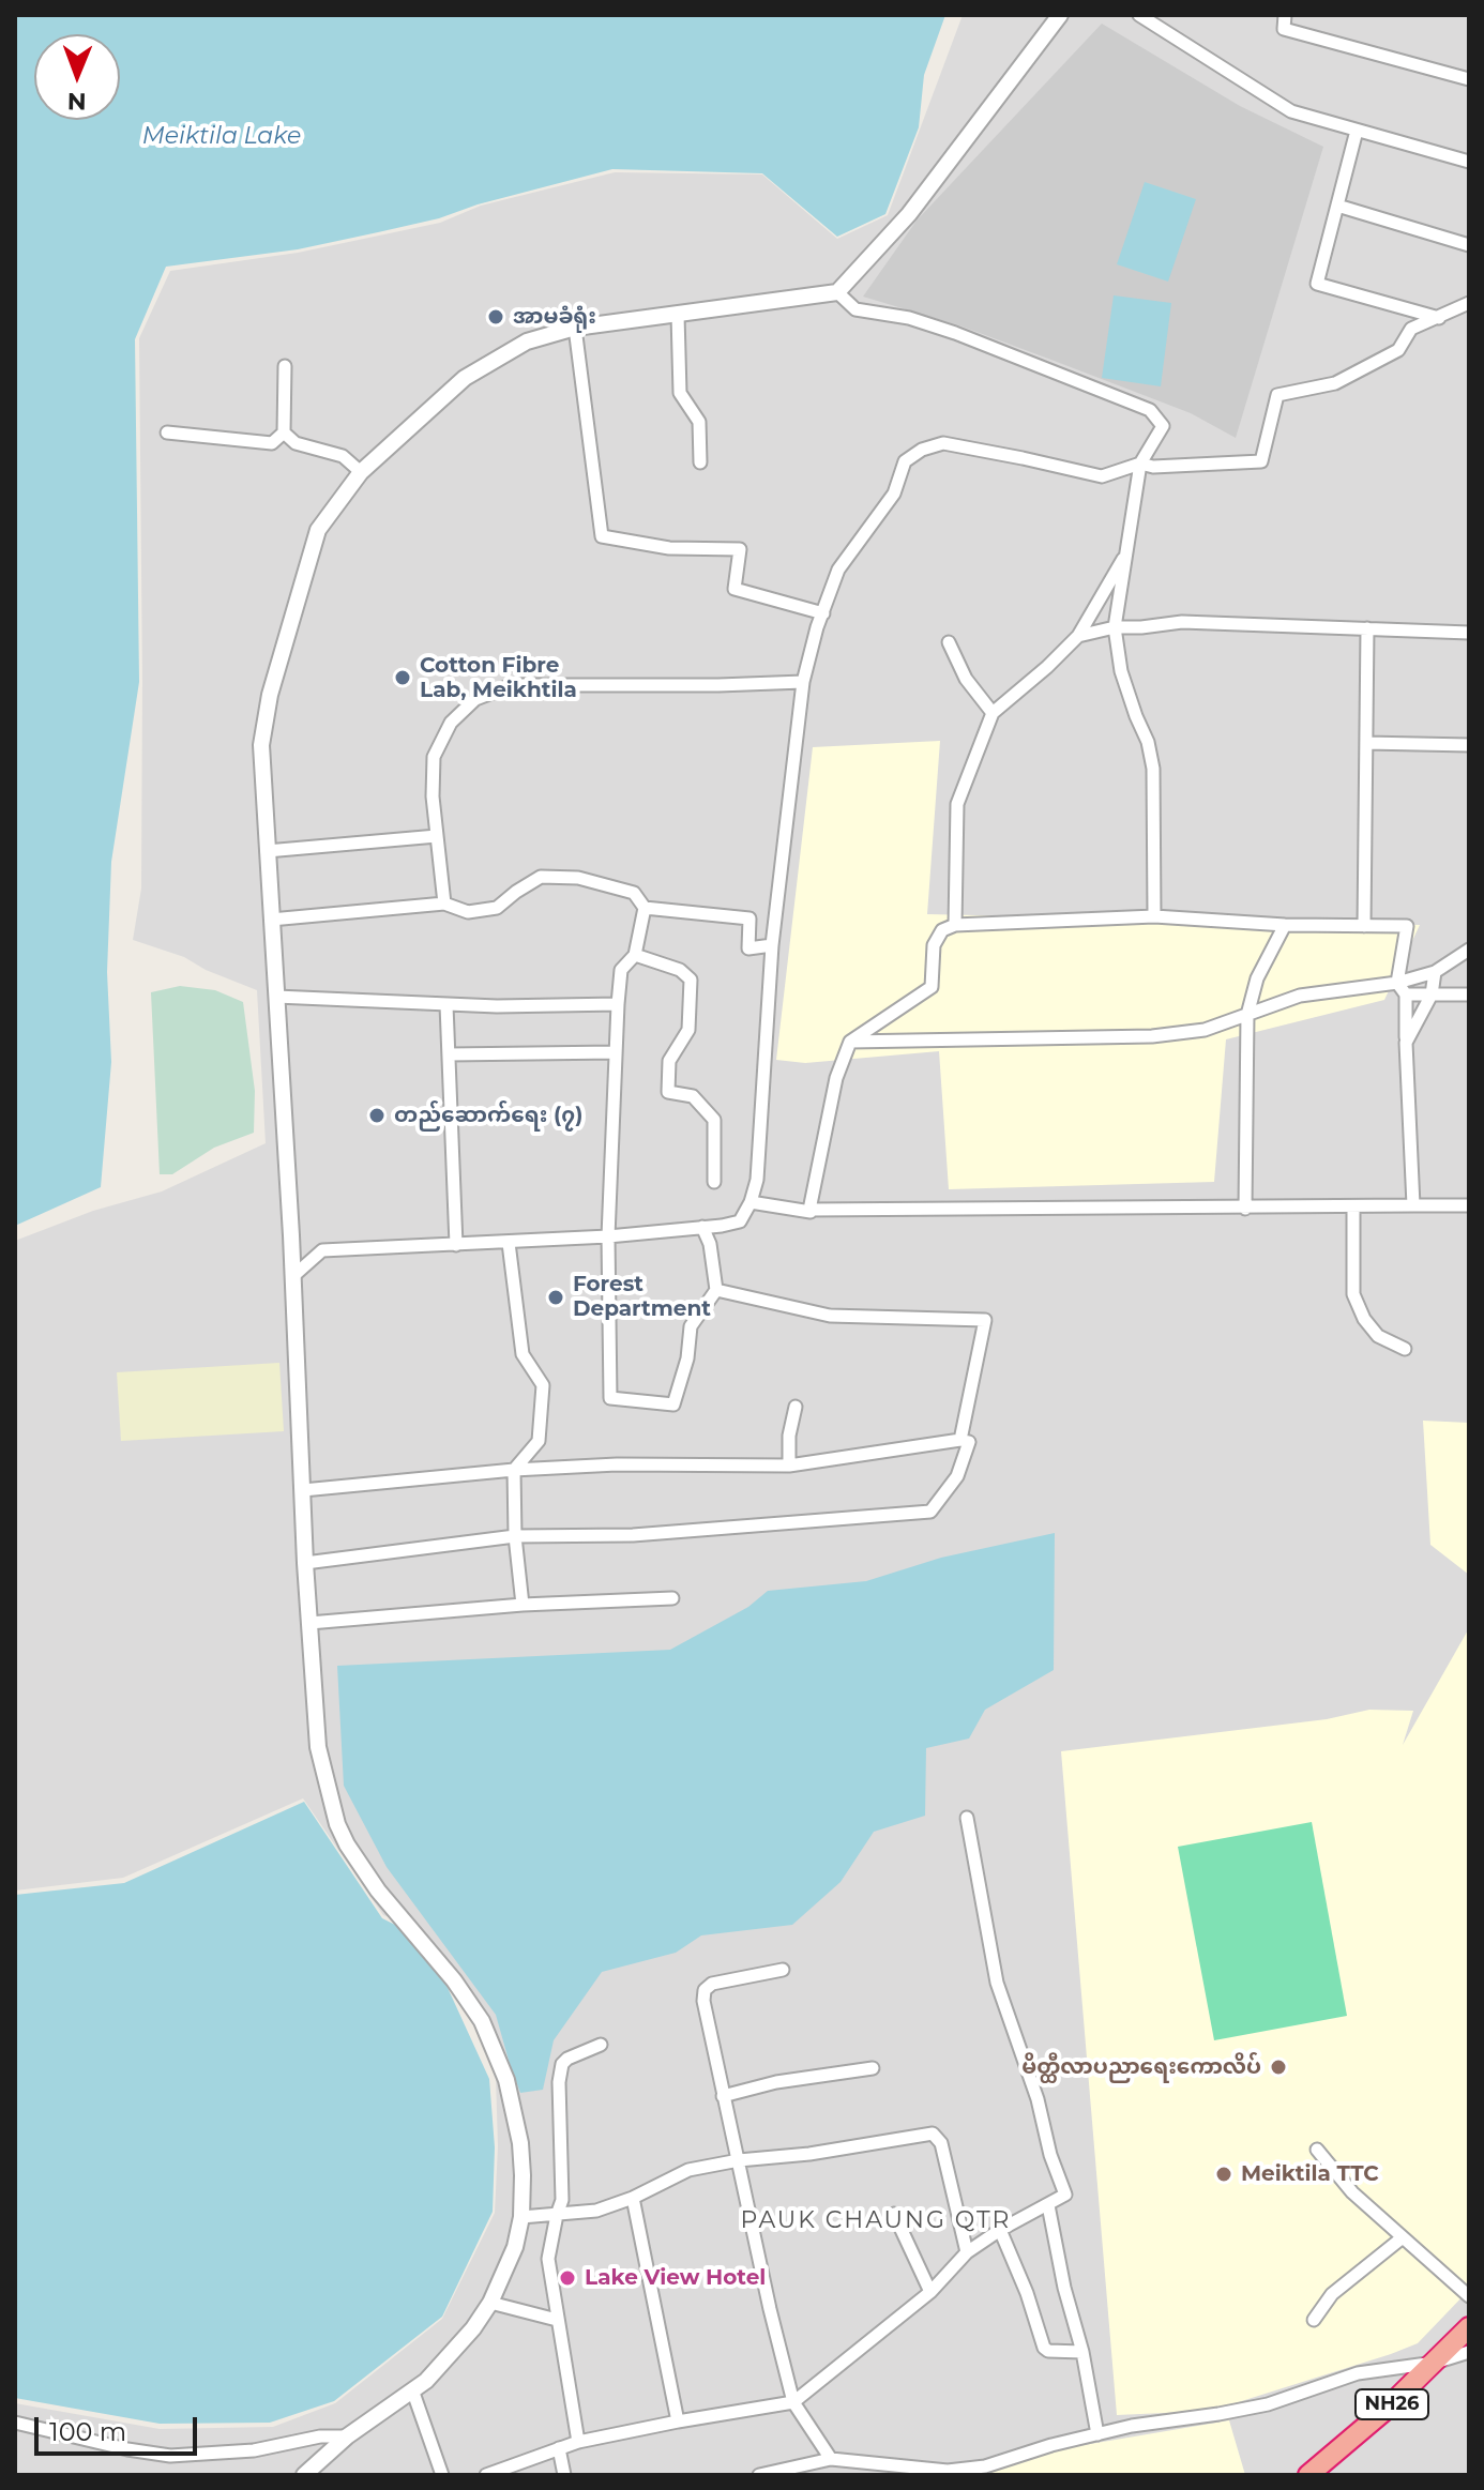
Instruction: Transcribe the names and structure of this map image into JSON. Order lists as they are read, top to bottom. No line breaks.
{"streets":{"highway":["NH26"]},"districts":["PAUK CHAUNG QTR"],"water":["Meiktila Lake"],"places":["အာမခံရုံး","Cotton Fibre Lab, Meikhtila","တည်ဆောက်ရေး (၇)","Forest Department","မိတ္ထီလာပညာရေးကောလိပ်","Meiktila TTC","Lake View Hotel"],"scale_bar":"100 m","north":"bottom"}
